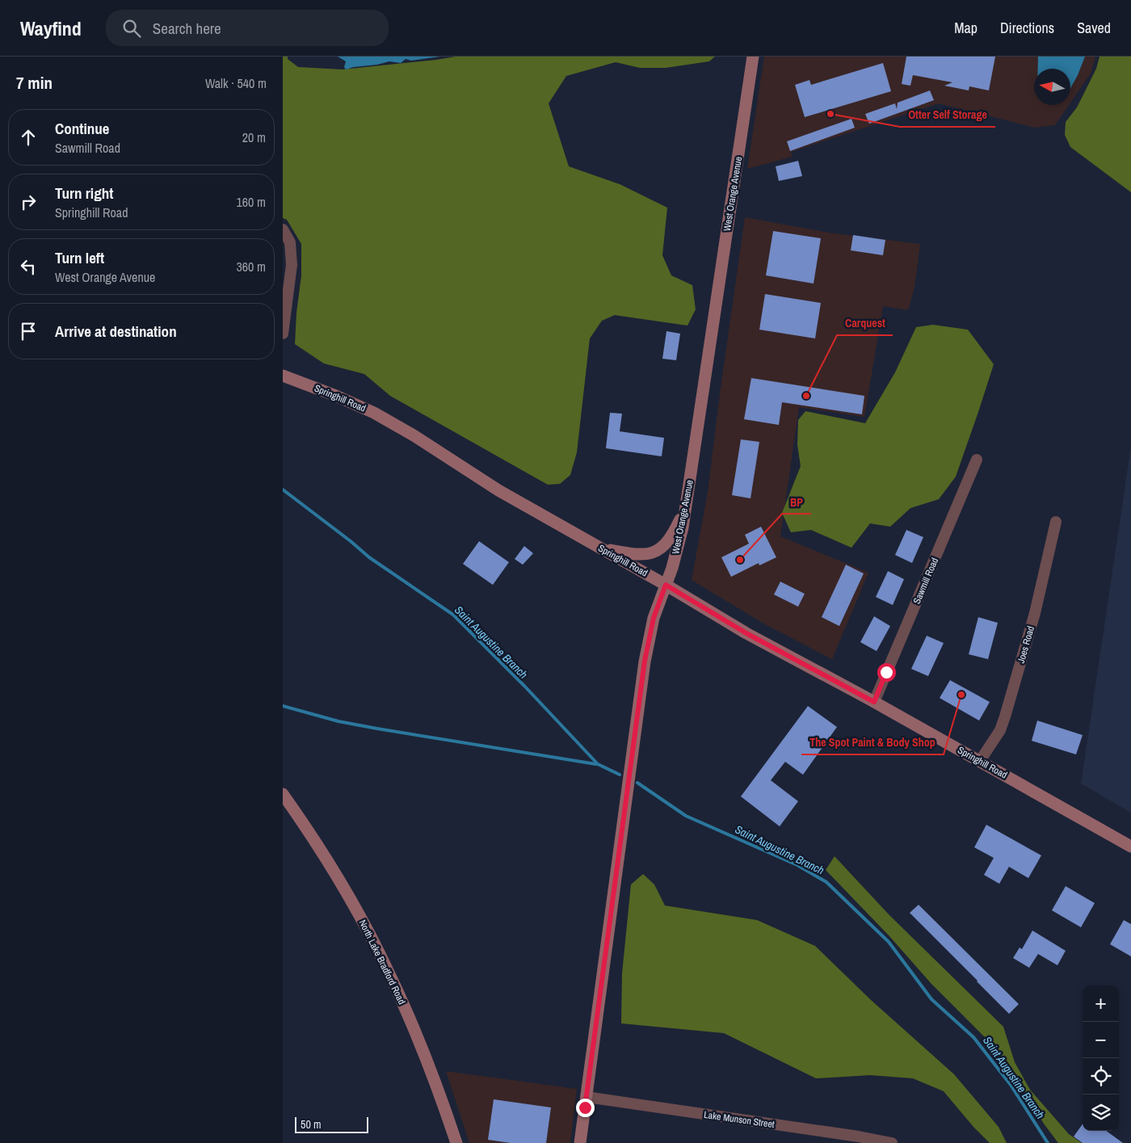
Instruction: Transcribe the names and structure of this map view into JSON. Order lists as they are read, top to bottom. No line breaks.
{"streets":{"main road":["West Orange Avenue","Springhill Road","North Lake Bradford Road"],"street":["Sawmill Road","Joes Road","Lake Munson Street"]},"crossings":[["West Orange Avenue","Springhill Road"],["West Orange Avenue","Lake Munson Street"],["Springhill Road","Sawmill Road"],["Springhill Road","Joes Road"]],"water":["Saint Augustine Branch"],"places":["Otter Self Storage","Carquest","BP","The Spot Paint & Body Shop"],"scale_bar":"50 m","north":"left","page":{"header":"Wayfind","search":"Search here","nav":["Map","Directions","Saved"],"heading":["7 min","Walk · 540 m"],"list":[["Continue","Sawmill Road","20 m"],["Turn right","Springhill Road","160 m"],["Turn left","West Orange Avenue","360 m"],"Arrive at destination"],"map_buttons":["+","−"],"scale":"50 m"}}
